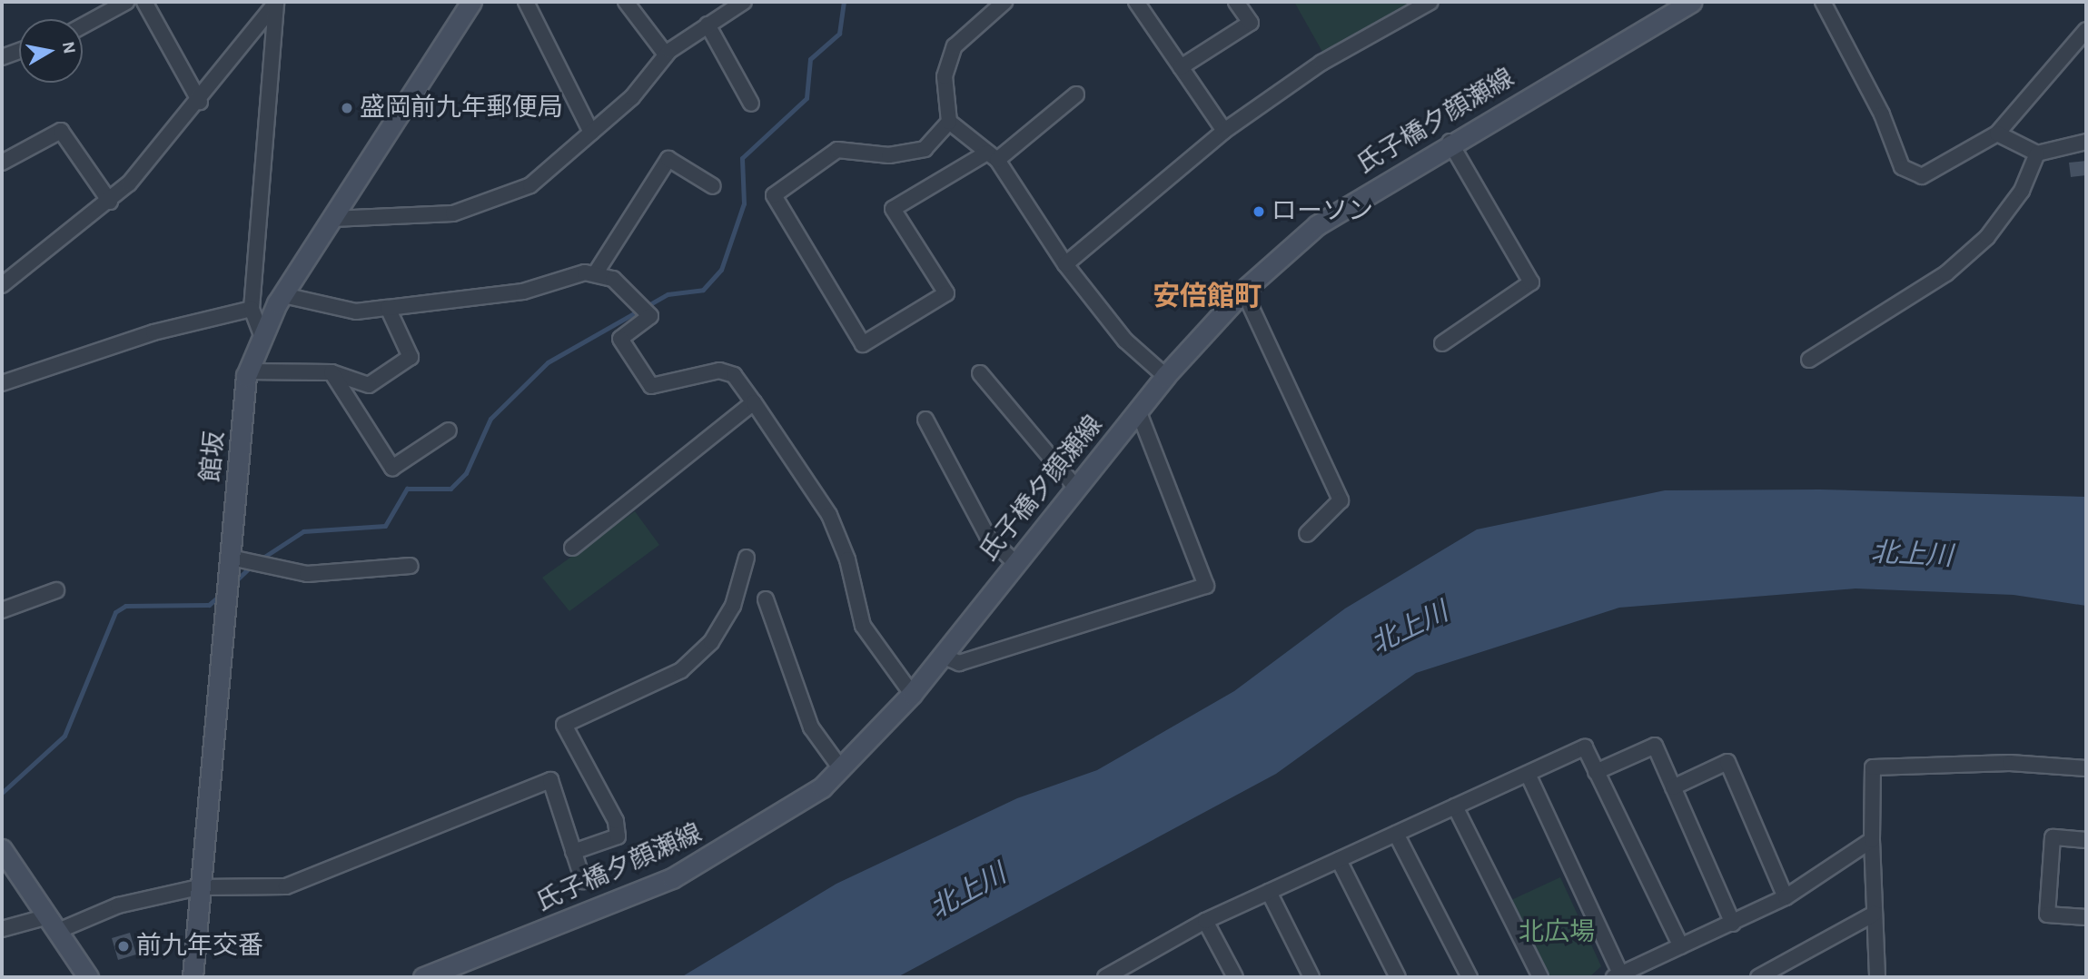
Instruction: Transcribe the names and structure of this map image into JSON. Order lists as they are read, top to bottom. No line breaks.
{"streets":{"main road":["氏子橋夕顔瀬線","館坂"]},"districts":["安倍館町"],"water":["北上川"],"parks":["北広場"],"places":["盛岡前九年郵便局","ローソン","前九年交番"],"north":"right"}
